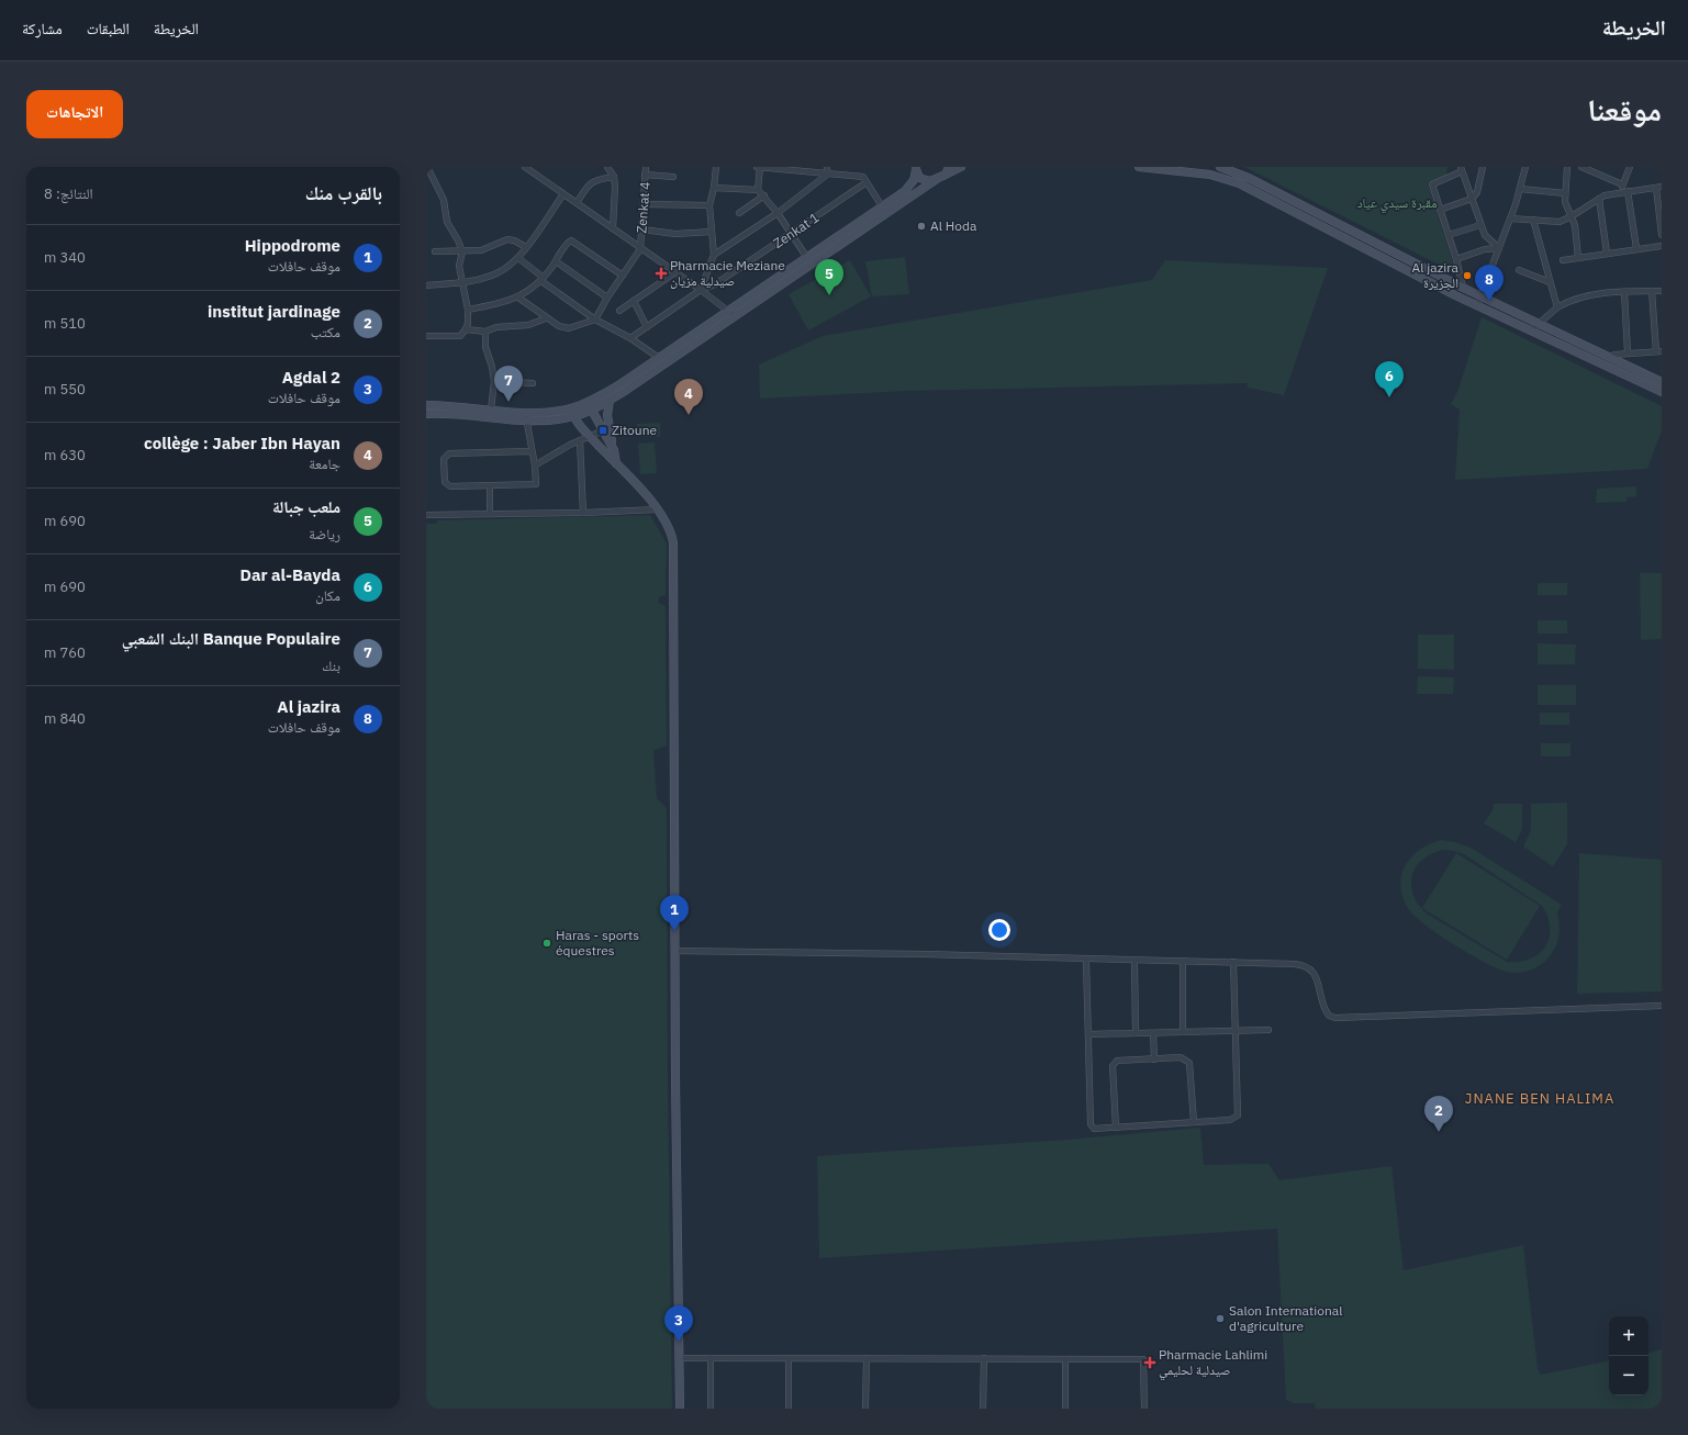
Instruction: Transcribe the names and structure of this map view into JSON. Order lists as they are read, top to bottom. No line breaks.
{"streets":{"street":["Zenkat 4","Zenkat 1"]},"districts":["JNANE BEN HALIMA"],"parks":["مقبرة سيدي عياد"],"places":{"other":["Al Hoda","Al jazira الجزيرة","Haras - sports équestres","Salon International d'agriculture"],"health":["Pharmacie Meziane صيدلية مزيان","Pharmacie Lahlimi صيدلية لحليمي"],"transit":["Zitoune"]},"page":{"header":"الخريطة","nav":["الخريطة","الطبقات","مشاركة"],"title":"موقعنا","buttons":"الاتجاهات","heading":["بالقرب منك","النتائج: 8"],"list":[{"mark":"1","name":"Hippodrome","note":"موقف حافلات","value":"340 m"},{"mark":"2","name":"institut jardinage","note":"مكتب","value":"510 m"},{"mark":"3","name":"Agdal 2","note":"موقف حافلات","value":"550 m"},{"mark":"4","name":"collège : Jaber Ibn Hayan","note":"جامعة","value":"630 m"},{"mark":"5","name":"ملعب جبالة","note":"رياضة","value":"690 m"},{"mark":"6","name":"Dar al-Bayda","note":"مكان","value":"690 m"},{"mark":"7","name":"Banque Populaire البنك الشعبي","note":"بنك","value":"760 m"},{"mark":"8","name":"Al jazira","note":"موقف حافلات","value":"840 m"}],"pins":["5","8","6","7","4","1","2","3"],"map_buttons":["+","−"]}}
